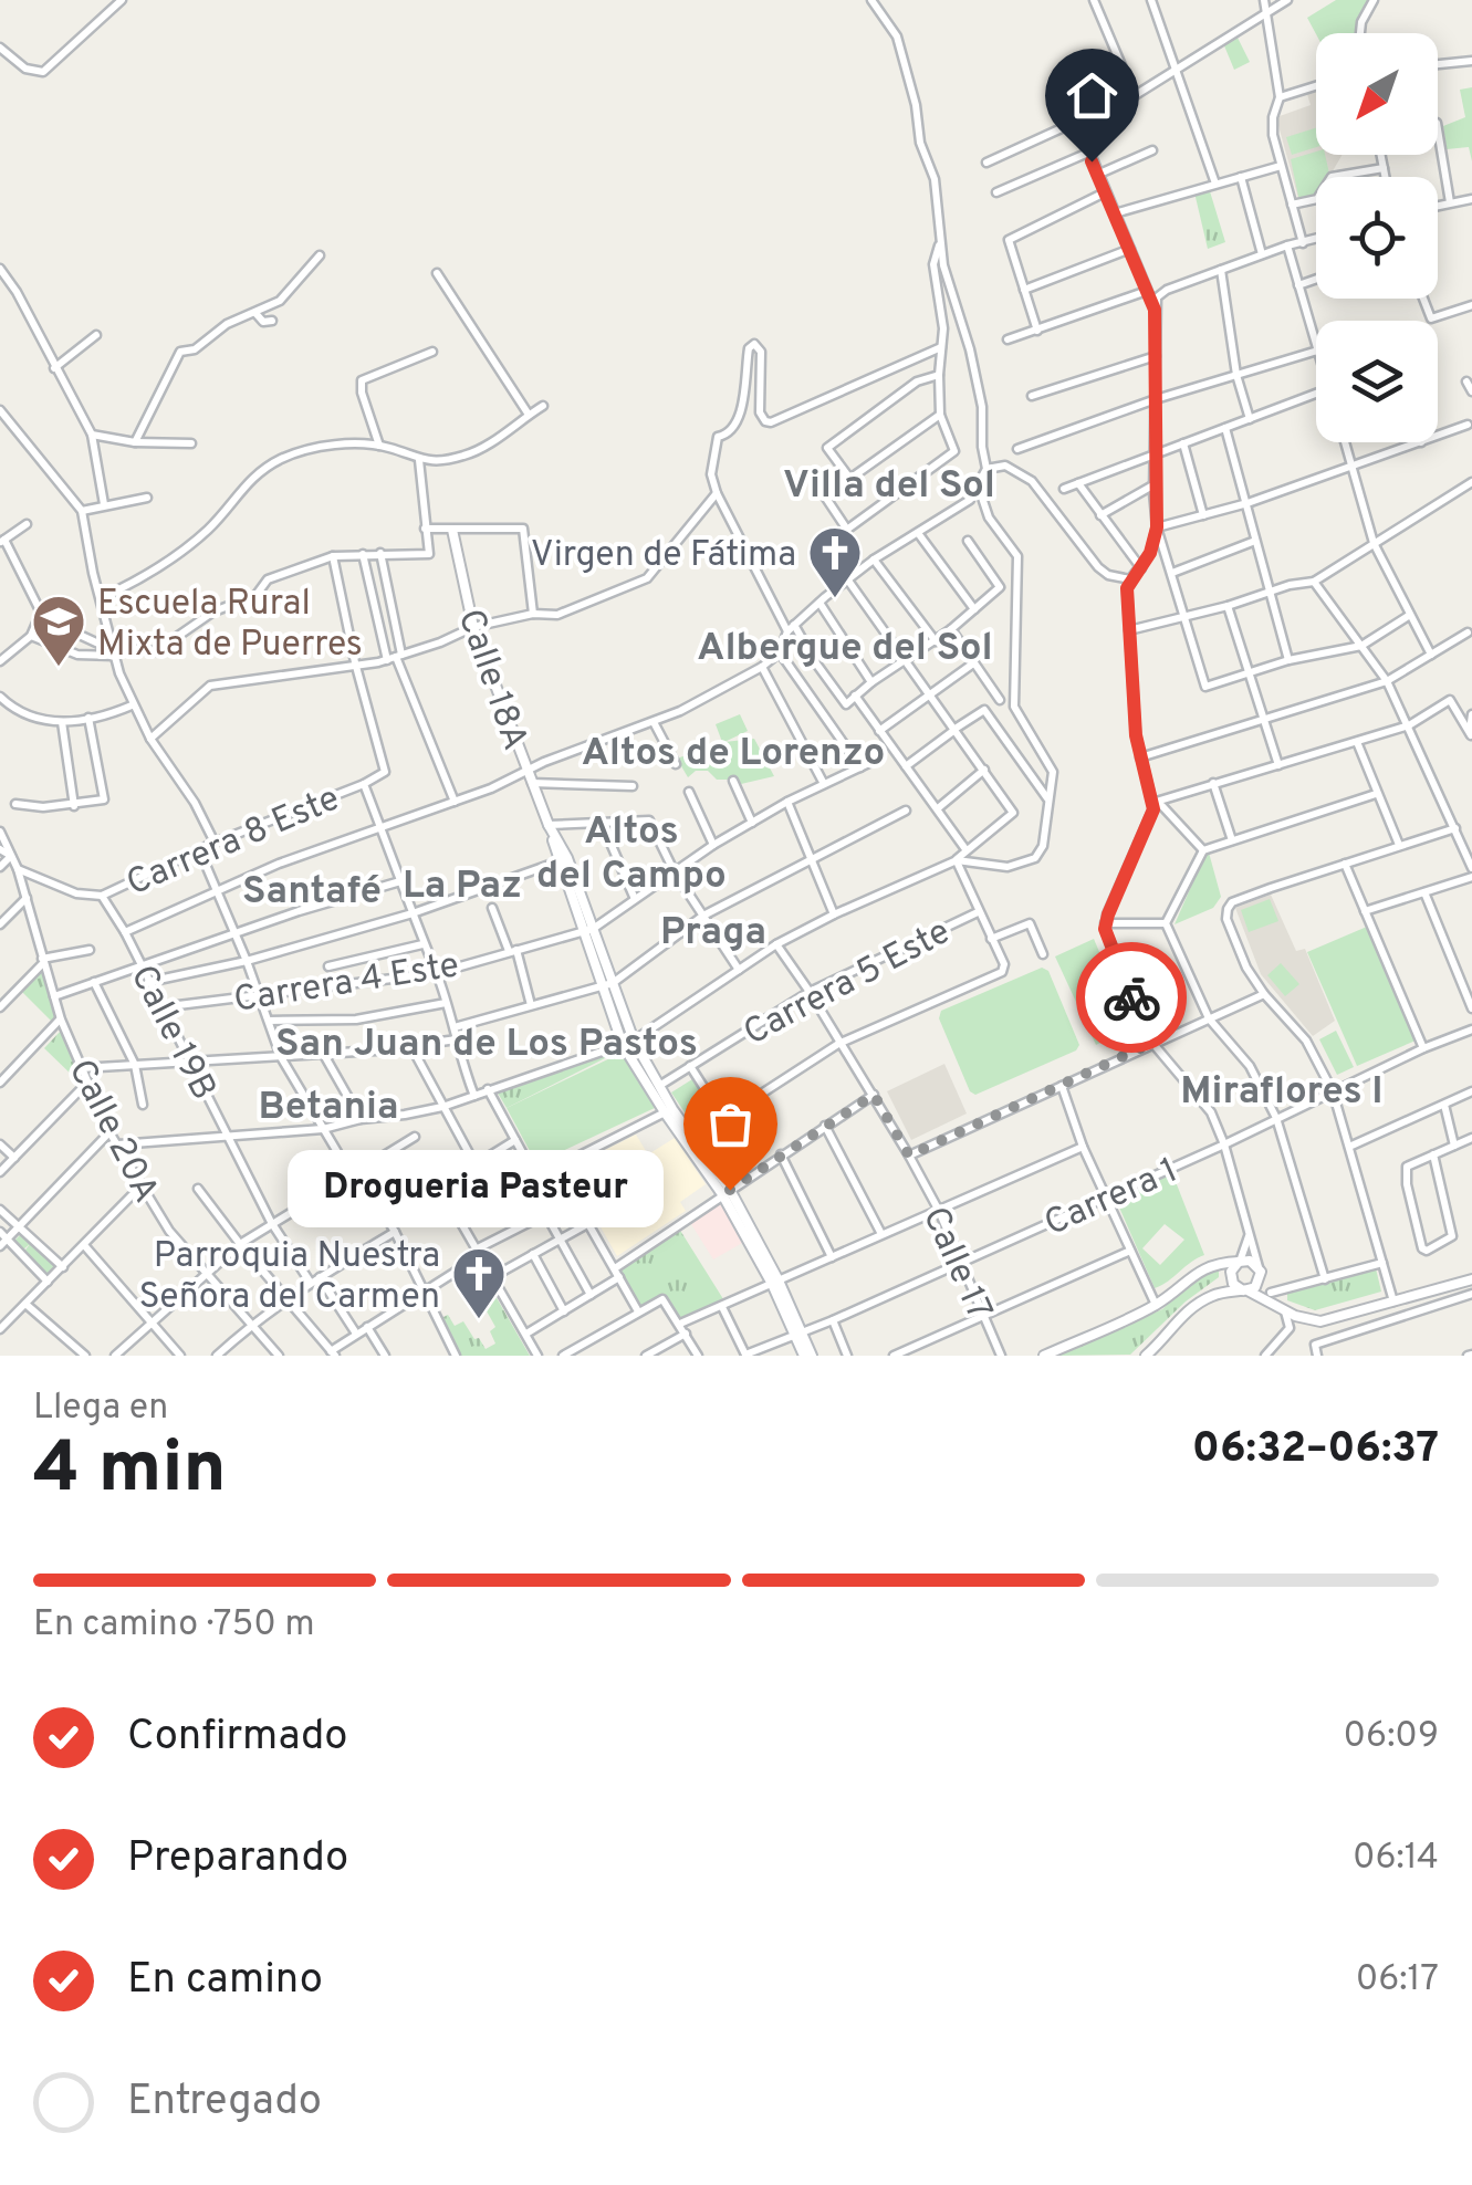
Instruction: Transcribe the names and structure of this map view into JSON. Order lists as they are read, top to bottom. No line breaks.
{"streets":{"street":["Calle 18A","Carrera 8 Este","Carrera 4 Este","Carrera 5 Este","Calle 19B","Calle 20A","Carrera 1","Calle 17"]},"crossings":[["Calle 18A","Carrera 4 Este"],["Calle 18A","Carrera 5 Este"],["Calle 18A","Carrera 1"],["Carrera 8 Este","Calle 19B"],["Carrera 4 Este","Calle 19B"],["Carrera 5 Este","Calle 17"],["Carrera 1","Calle 17"]],"districts":["Villa del Sol","Albergue del Sol","Altos de Lorenzo","Altos del Campo","La Paz","Santafé","Praga","San Juan de Los Pastos","Miraflores I","Betania"],"places":{"church":["Virgen de Fátima","Parroquia Nuestra Señora del Carmen"],"school or university":["Escuela Rural Mixta de Puerres"],"other":["Drogueria Pasteur"]},"north":"bottom left","page":{"bubble":"Drogueria Pasteur","heading":["4 min","Llega en","06:32–06:37"],"bar":"En camino · 750 m","list":[["Confirmado","06:09"],["Preparando","06:14"],["En camino","06:17"],"Entregado"]}}
